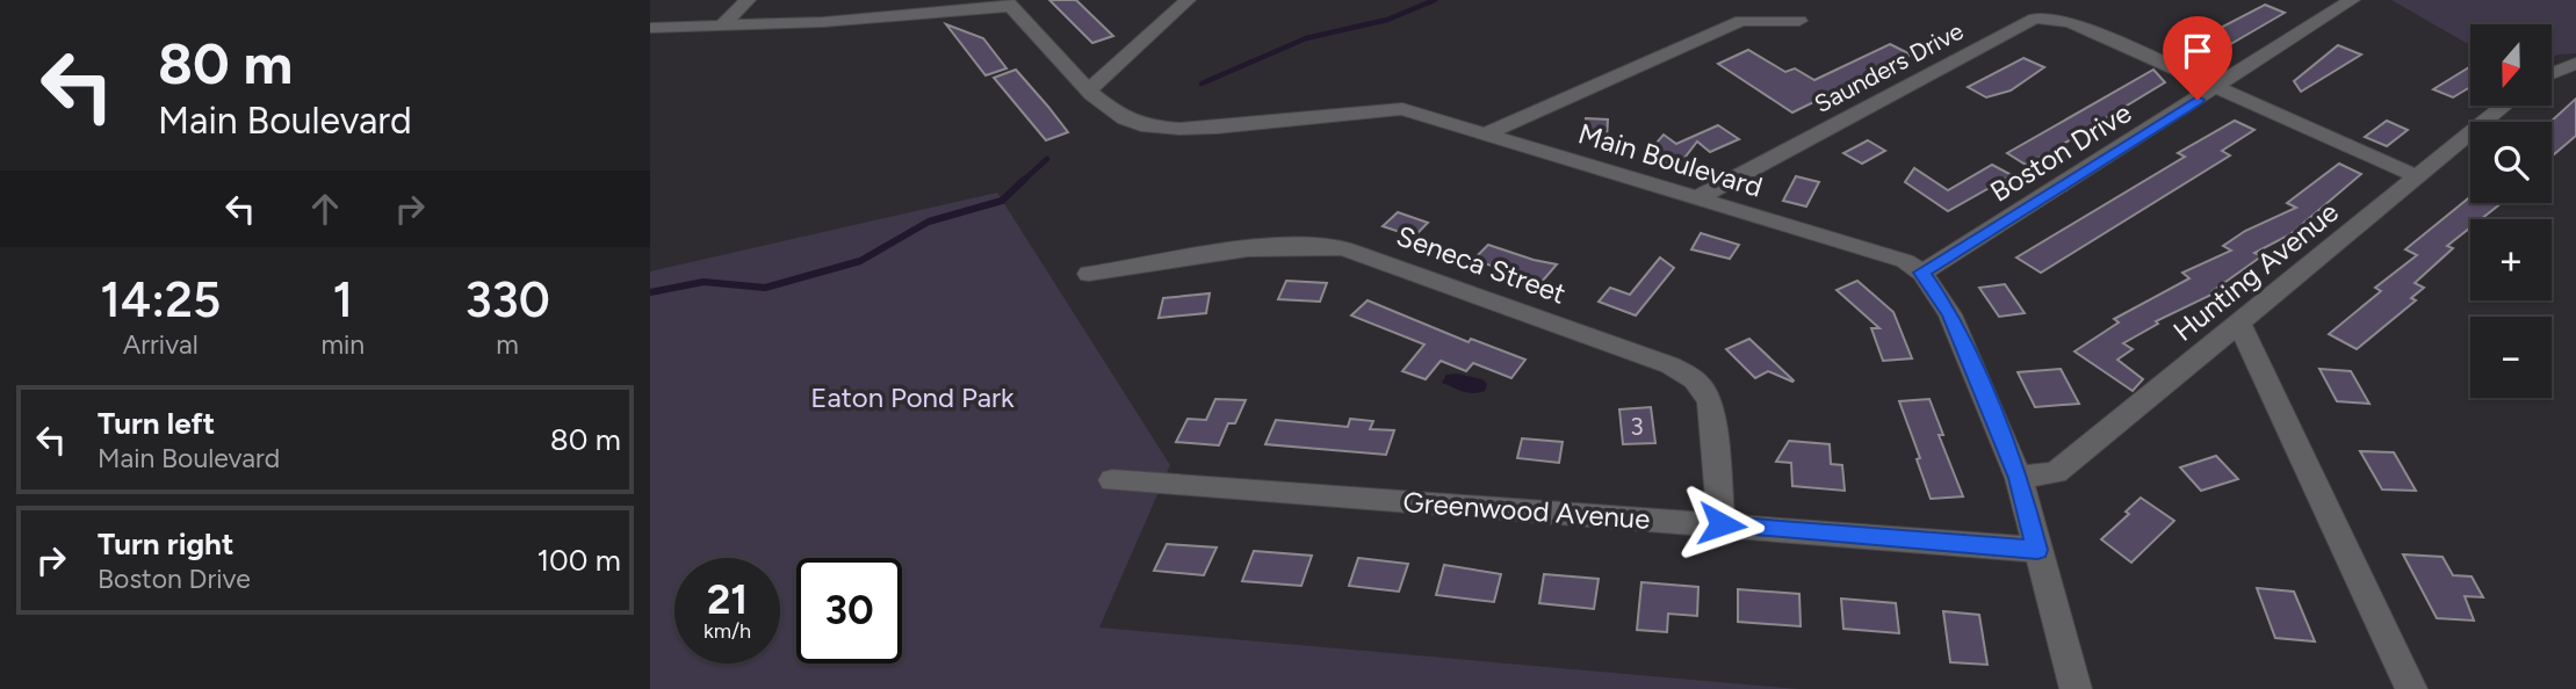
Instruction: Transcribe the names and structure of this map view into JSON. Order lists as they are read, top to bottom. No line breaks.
{"streets":{"street":["Saunders Drive","Boston Drive","Main Boulevard","Seneca Street","Hunting Avenue","Greenwood Avenue"]},"crossings":[["Saunders Drive","Boston Drive"],["Saunders Drive","Main Boulevard"],["Saunders Drive","Hunting Avenue"],["Boston Drive","Main Boulevard"],["Main Boulevard","Hunting Avenue"],["Main Boulevard","Greenwood Avenue"],["Seneca Street","Greenwood Avenue"]],"parks":["Eaton Pond Park"],"house_numbers":["3"],"north":"bottom","page":{"turn":["80 m","Main Boulevard"],"map_buttons":["+","−"],"eta":["14:25","Arrival","1","min","330","m"],"list":[{"name":"Turn left","note":"Main Boulevard","value":"80 m"},{"name":"Turn right","note":"Boston Drive","value":"100 m"}],"speed":"21 km/h","limit":"30"}}
